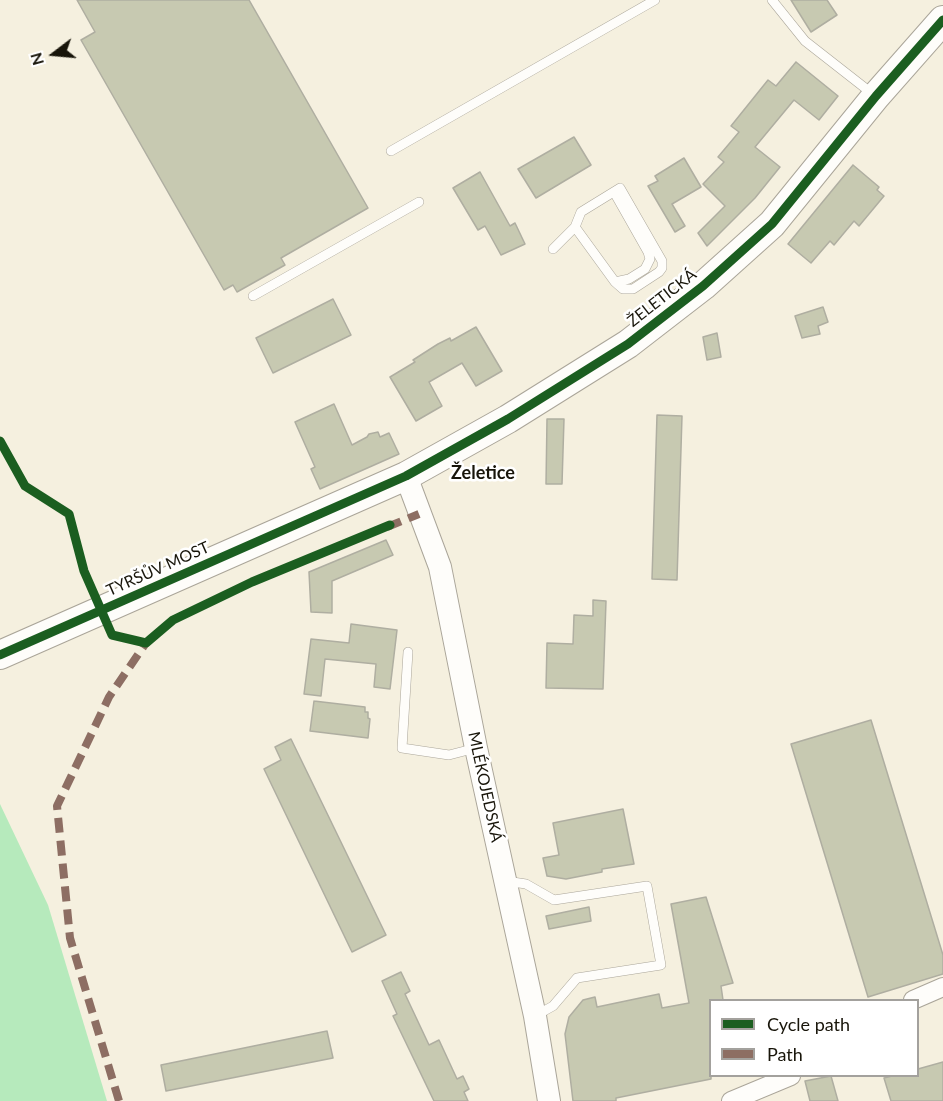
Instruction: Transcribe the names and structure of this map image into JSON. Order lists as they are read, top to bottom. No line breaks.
{"streets":{"main road":["ŽELETICKÁ","TYRŠŮV MOST"],"street":["MLÉKOJEDSKÁ"]},"crossings":[["ŽELETICKÁ","TYRŠŮV MOST"],["ŽELETICKÁ","MLÉKOJEDSKÁ"]],"districts":["Želetice"],"legend":["Cycle path","Path"],"north":"left"}
